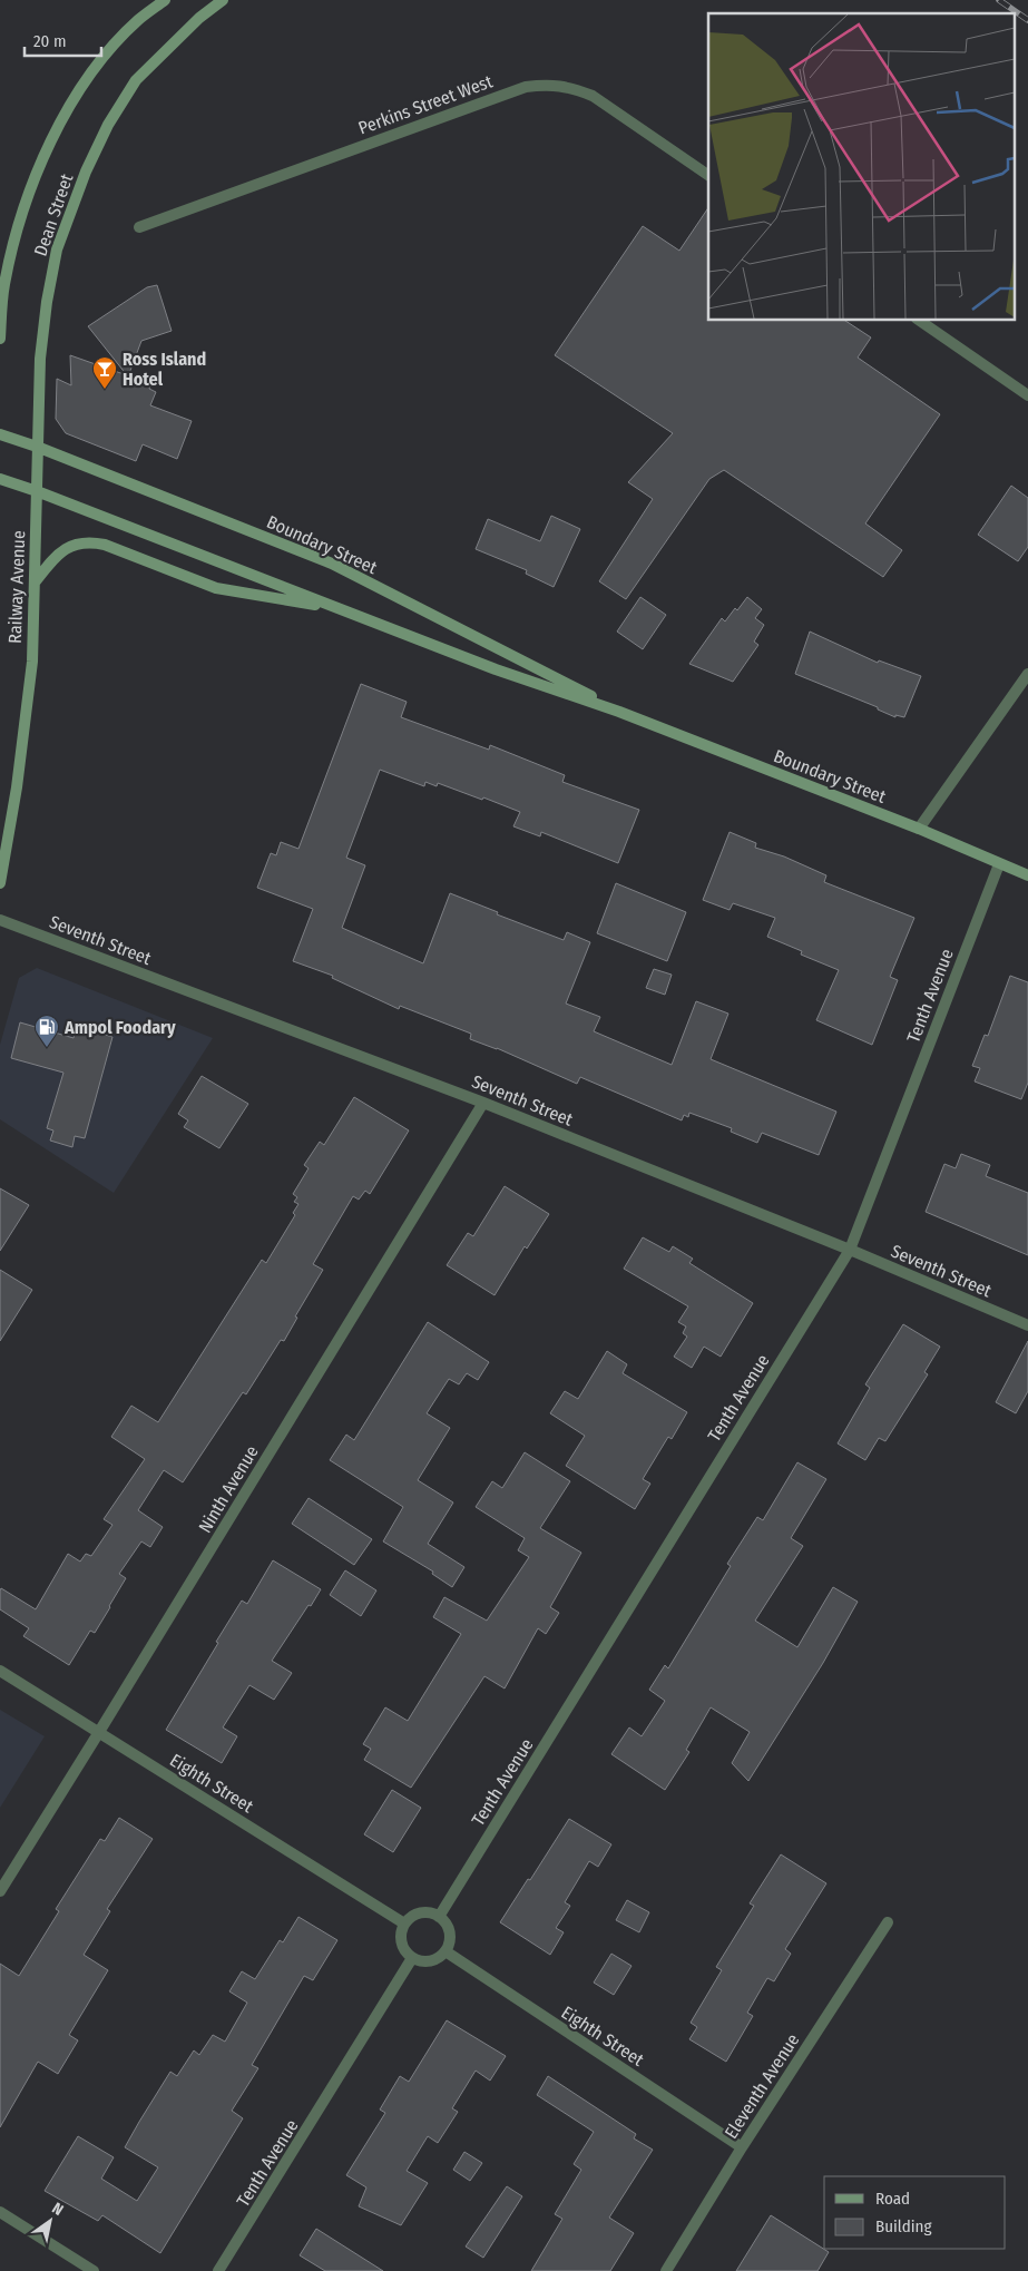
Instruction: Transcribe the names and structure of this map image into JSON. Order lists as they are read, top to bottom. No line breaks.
{"streets":{"main road":["Dean Street","Boundary Street","Railway Avenue"],"street":["Perkins Street West","Seventh Street","Tenth Avenue","Ninth Avenue","Eighth Street","Eleventh Avenue"]},"crossings":[["Dean Street","Boundary Street"],["Dean Street","Railway Avenue"],["Boundary Street","Railway Avenue"],["Boundary Street","Tenth Avenue"],["Seventh Street","Tenth Avenue"],["Seventh Street","Ninth Avenue"],["Tenth Avenue","Eighth Street"],["Ninth Avenue","Eighth Street"],["Eighth Street","Eleventh Avenue"]],"places":{"bar":["Ross Island Hotel"],"fuel station":["Ampol Foodary"]},"legend":["Road","Building"],"scale_bar":"20 m","north":"top right"}
